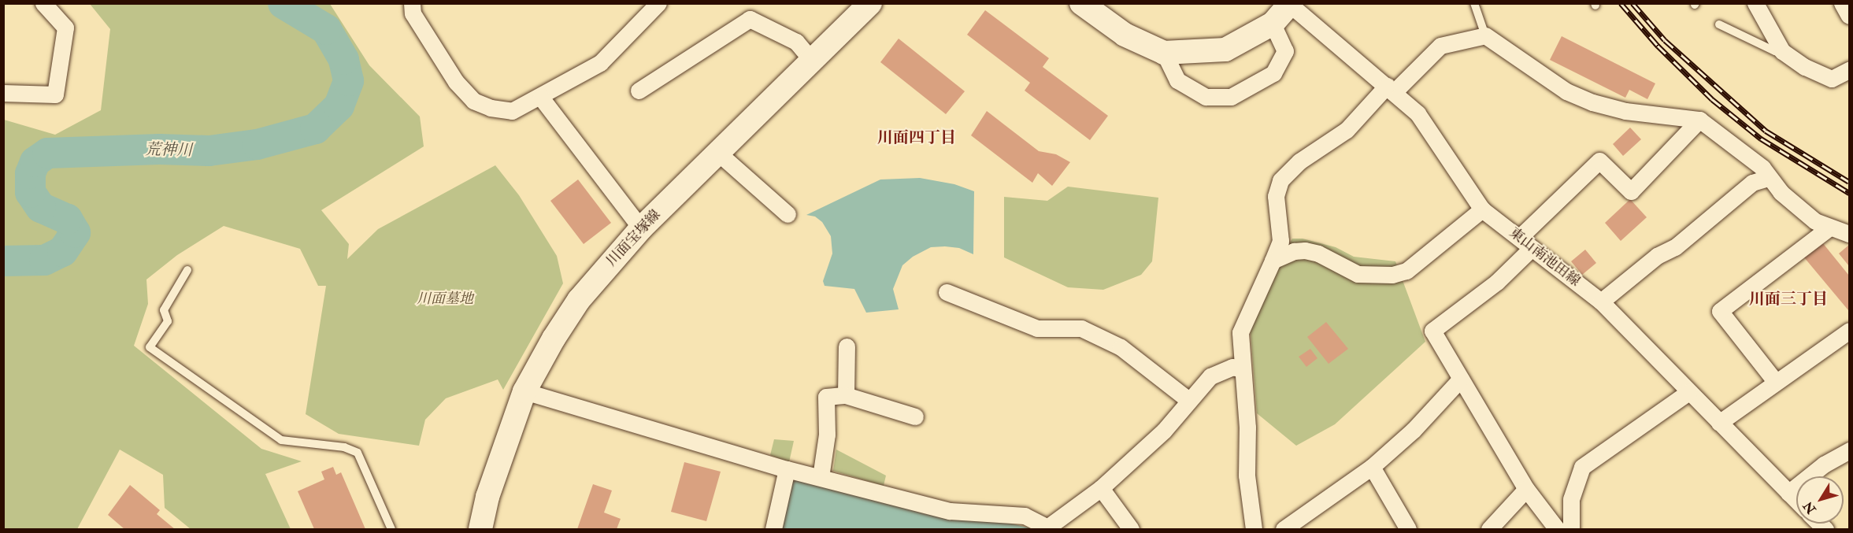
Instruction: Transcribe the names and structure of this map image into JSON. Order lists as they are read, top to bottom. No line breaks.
{"streets":{"street":["川面宝塚線","東山南池田線"]},"districts":["川面四丁目","川面三丁目"],"water":["荒神川"],"parks":["川面墓地"],"north":"bottom left"}
